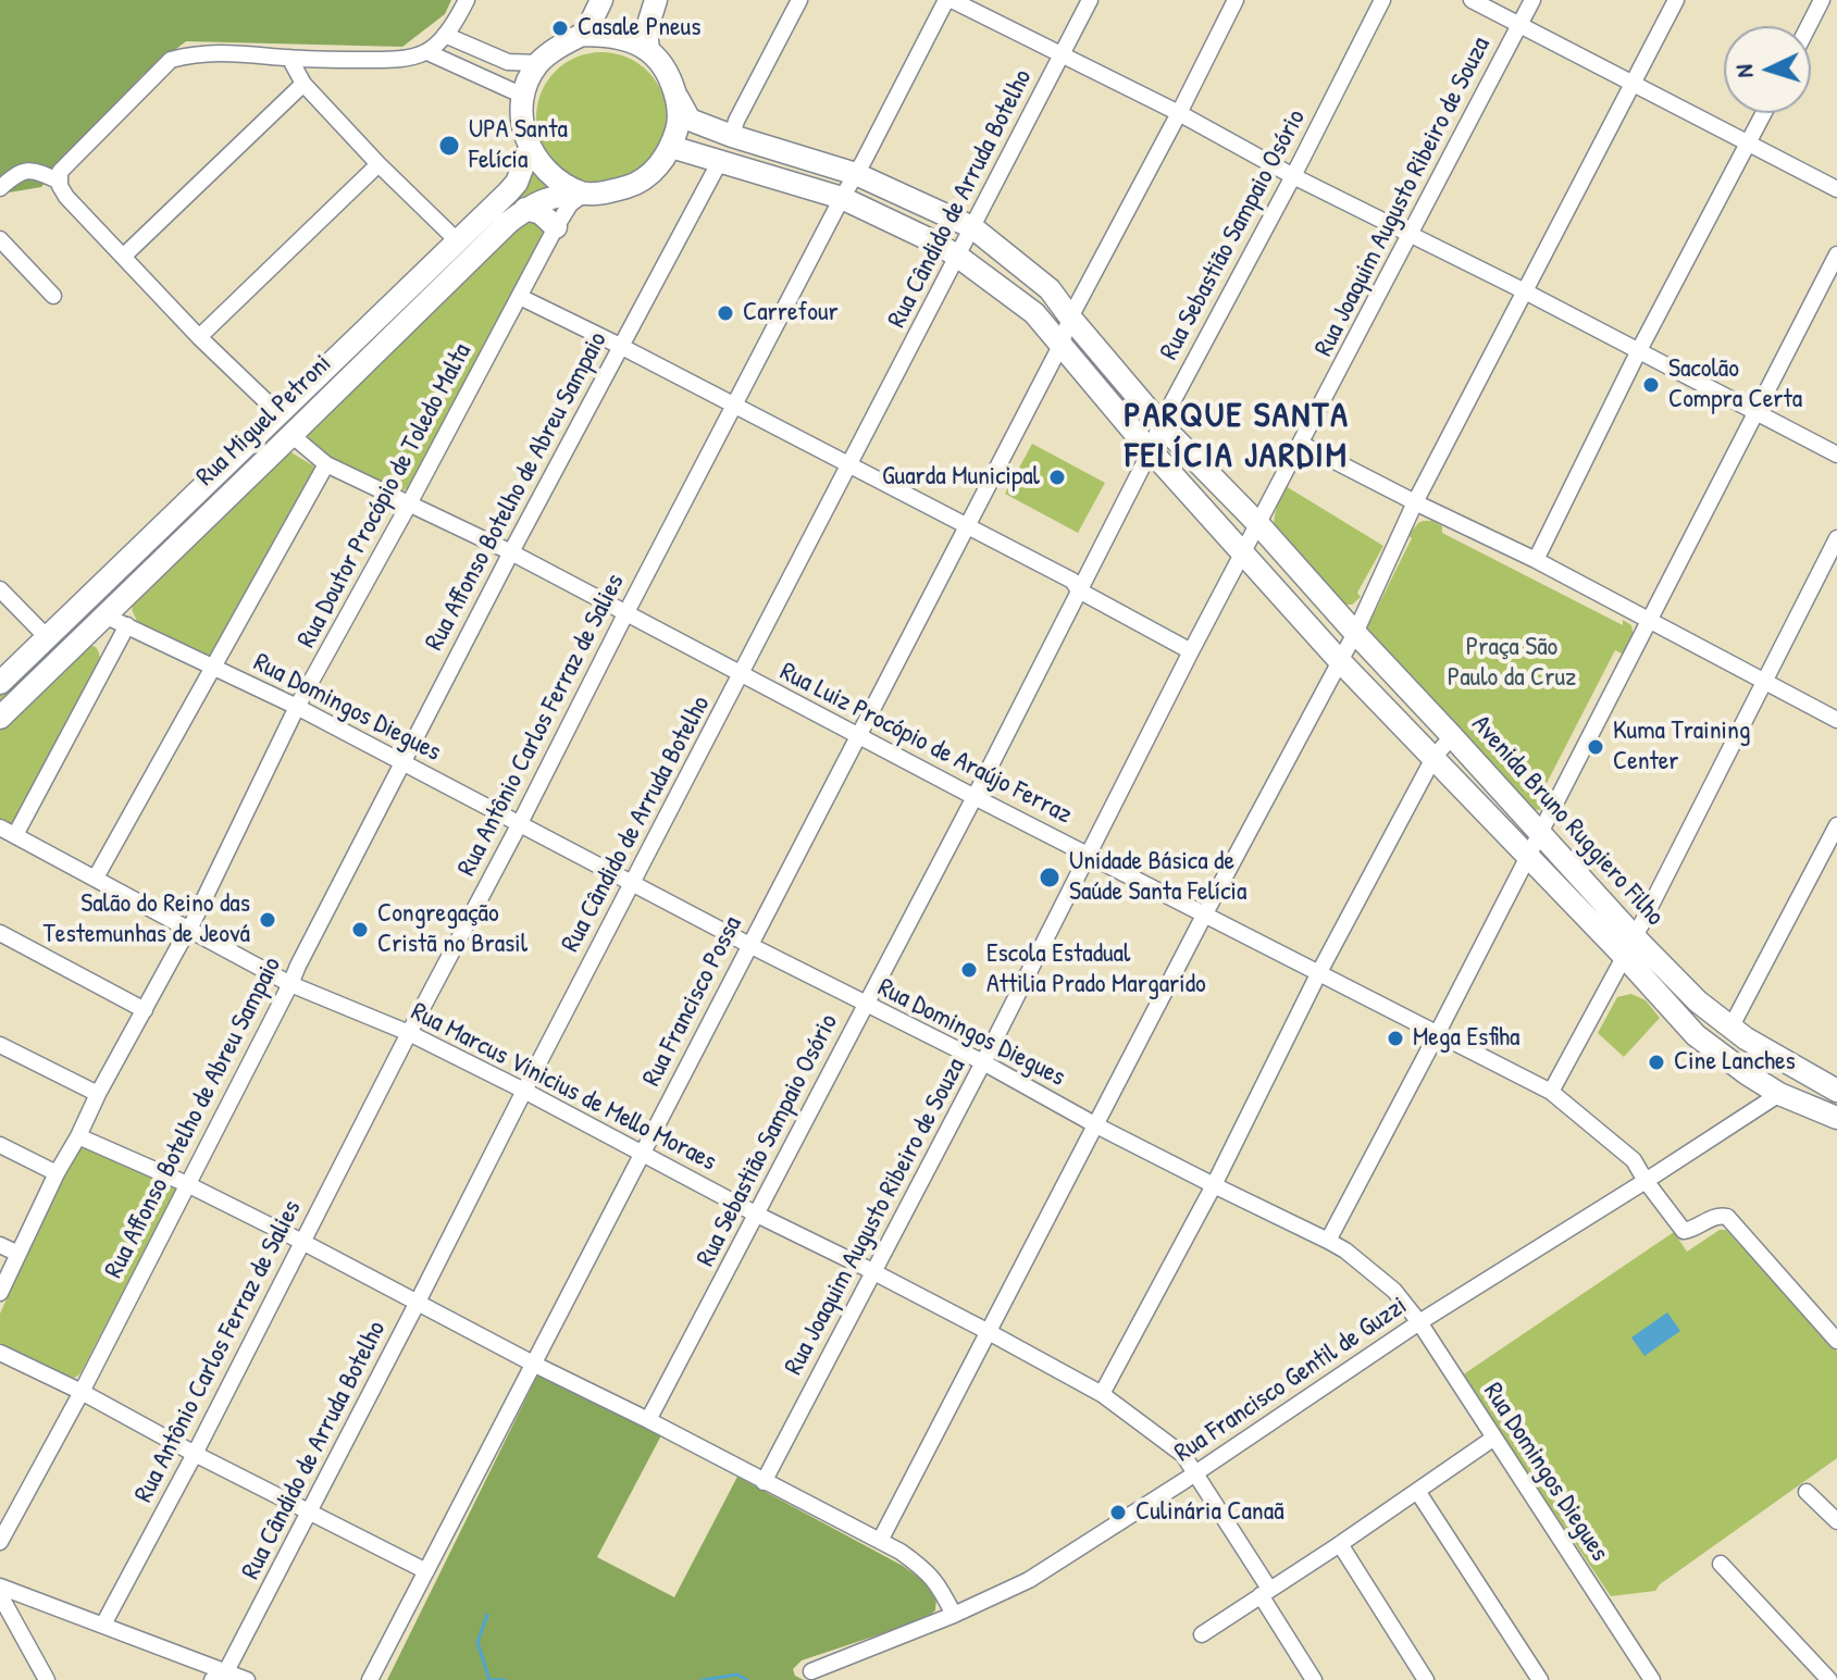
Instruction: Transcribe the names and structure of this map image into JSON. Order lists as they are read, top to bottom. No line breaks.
{"streets":{"main road":["Rua Miguel Petroni","Avenida Bruno Ruggiero Filho"],"street":["Rua Joaquim Augusto Ribeiro de Souza","Rua Cândido de Arruda Botelho","Rua Sebastião Sampaio Osório","Rua Affonso Botelho de Abreu Sampaio","Rua Doutor Procópio de Toledo Malta","Rua Domingos Diegues","Rua Antônio Carlos Ferraz de Salies","Rua Luiz Procópio de Araújo Ferraz","Rua Francisco Possa","Rua Marcus Vinicius de Mello Moraes","Rua Francisco Gentil de Guzzi"]},"crossings":[["Rua Joaquim Augusto Ribeiro de Souza","Rua Domingos Diegues"],["Rua Joaquim Augusto Ribeiro de Souza","Rua Luiz Procópio de Araújo Ferraz"],["Rua Joaquim Augusto Ribeiro de Souza","Avenida Bruno Ruggiero Filho"],["Rua Joaquim Augusto Ribeiro de Souza","Rua Marcus Vinicius de Mello Moraes"],["Rua Cândido de Arruda Botelho","Rua Domingos Diegues"],["Rua Cândido de Arruda Botelho","Rua Luiz Procópio de Araújo Ferraz"],["Rua Cândido de Arruda Botelho","Avenida Bruno Ruggiero Filho"],["Rua Cândido de Arruda Botelho","Rua Marcus Vinicius de Mello Moraes"],["Rua Sebastião Sampaio Osório","Rua Domingos Diegues"],["Rua Sebastião Sampaio Osório","Rua Luiz Procópio de Araújo Ferraz"],["Rua Sebastião Sampaio Osório","Avenida Bruno Ruggiero Filho"],["Rua Sebastião Sampaio Osório","Rua Marcus Vinicius de Mello Moraes"],["Rua Miguel Petroni","Rua Doutor Procópio de Toledo Malta"],["Rua Miguel Petroni","Rua Domingos Diegues"],["Rua Miguel Petroni","Rua Luiz Procópio de Araújo Ferraz"],["Rua Miguel Petroni","Avenida Bruno Ruggiero Filho"],["Rua Affonso Botelho de Abreu Sampaio","Rua Domingos Diegues"],["Rua Affonso Botelho de Abreu Sampaio","Rua Luiz Procópio de Araújo Ferraz"],["Rua Affonso Botelho de Abreu Sampaio","Avenida Bruno Ruggiero Filho"],["Rua Affonso Botelho de Abreu Sampaio","Rua Marcus Vinicius de Mello Moraes"],["Rua Doutor Procópio de Toledo Malta","Rua Domingos Diegues"],["Rua Doutor Procópio de Toledo Malta","Rua Luiz Procópio de Araújo Ferraz"],["Rua Doutor Procópio de Toledo Malta","Avenida Bruno Ruggiero Filho"],["Rua Doutor Procópio de Toledo Malta","Rua Marcus Vinicius de Mello Moraes"],["Rua Domingos Diegues","Rua Antônio Carlos Ferraz de Salies"],["Rua Domingos Diegues","Rua Francisco Possa"],["Rua Domingos Diegues","Rua Francisco Gentil de Guzzi"],["Rua Antônio Carlos Ferraz de Salies","Rua Luiz Procópio de Araújo Ferraz"],["Rua Antônio Carlos Ferraz de Salies","Avenida Bruno Ruggiero Filho"],["Rua Antônio Carlos Ferraz de Salies","Rua Marcus Vinicius de Mello Moraes"],["Rua Luiz Procópio de Araújo Ferraz","Rua Francisco Possa"],["Rua Luiz Procópio de Araújo Ferraz","Rua Francisco Gentil de Guzzi"],["Avenida Bruno Ruggiero Filho","Rua Francisco Possa"],["Avenida Bruno Ruggiero Filho","Rua Francisco Gentil de Guzzi"],["Rua Francisco Possa","Rua Marcus Vinicius de Mello Moraes"],["Rua Marcus Vinicius de Mello Moraes","Rua Francisco Gentil de Guzzi"]],"districts":["PARQUE SANTA FELÍCIA JARDIM"],"parks":["Praça São Paulo da Cruz"],"places":["Casale Pneus","UPA Santa Felícia","Carrefour","Sacolão Compra Certa","Guarda Municipal","Kuma Training Center","Unidade Básica de Saúde Santa Felícia","Salão do Reino das Testemunhas de Jeová","Congregação Cristã no Brasil","Escola Estadual Attilia Prado Margarido","Mega Esfiha","Cine Lanches","Culinária Canaã"],"north":"left"}
